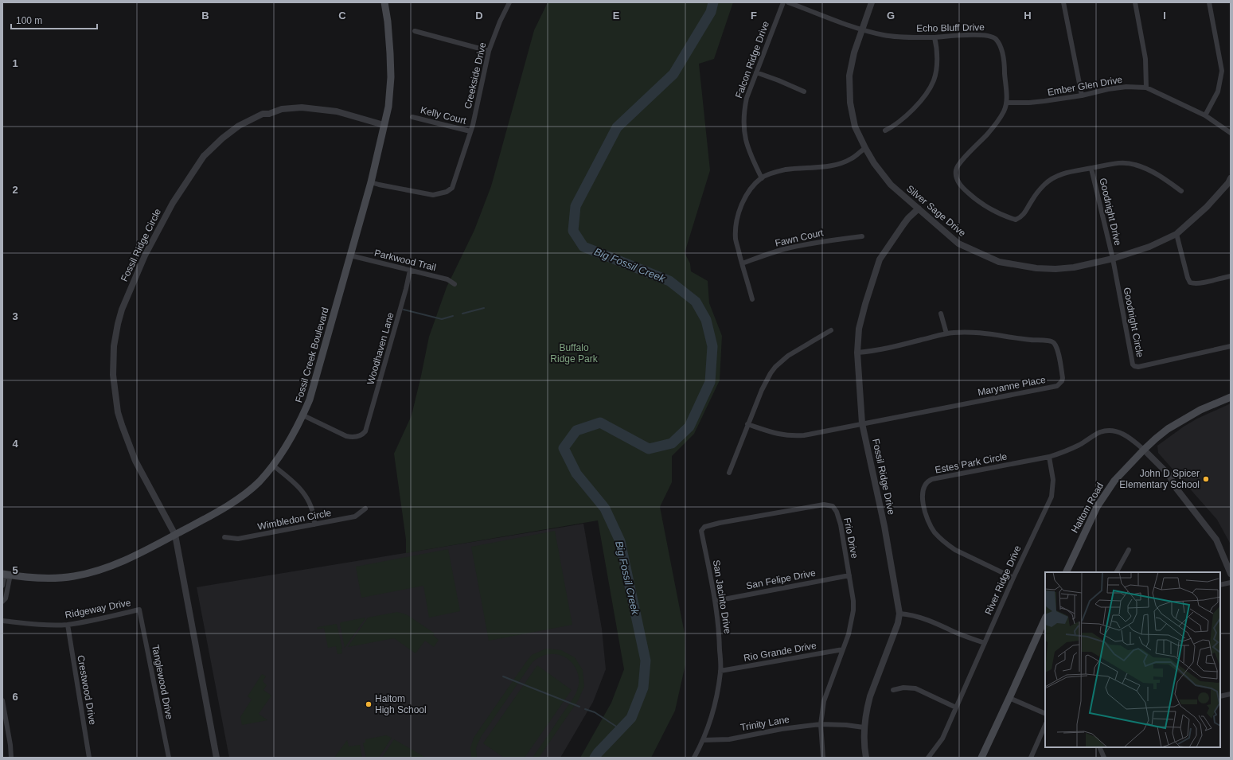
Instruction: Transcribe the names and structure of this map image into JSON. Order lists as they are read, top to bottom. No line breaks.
{"streets":{"main road":["Fossil Creek Boulevard","Haltom Road"],"street":["Echo Bluff Drive","Falcon Ridge Drive","Creekside Drive","Ember Glen Drive","Kelly Court","Silver Sage Drive","Goodnight Drive","Fawn Court","Fossil Ridge Circle","Parkwood Trail","Goodnight Circle","Woodhaven Lane","Maryanne Place","Estes Park Circle","Fossil Ridge Drive","Wimbledon Circle","Frio Drive","San Felipe Drive","River Ridge Drive","San Jacinto Drive","Ridgeway Drive","Rio Grande Drive","Tanglewood Drive","Crestwood Drive","Trinity Lane"]},"crossings":[["Echo Bluff Drive","Ember Glen Drive"],["Echo Bluff Drive","Silver Sage Drive"],["Echo Bluff Drive","Goodnight Drive"],["Creekside Drive","Kelly Court"],["Creekside Drive","Fossil Creek Boulevard"],["Silver Sage Drive","Goodnight Drive"],["Silver Sage Drive","Goodnight Circle"],["Silver Sage Drive","Fossil Ridge Drive"],["Goodnight Drive","Goodnight Circle"],["Fossil Ridge Circle","Fossil Creek Boulevard"],["Parkwood Trail","Woodhaven Lane"],["Parkwood Trail","Fossil Creek Boulevard"],["Woodhaven Lane","Fossil Creek Boulevard"],["Maryanne Place","Fossil Ridge Drive"],["Estes Park Circle","Haltom Road"],["Estes Park Circle","River Ridge Drive"],["Fossil Ridge Drive","Trinity Lane"],["Frio Drive","San Felipe Drive"],["Frio Drive","San Jacinto Drive"],["Frio Drive","Rio Grande Drive"],["Frio Drive","Trinity Lane"],["San Felipe Drive","San Jacinto Drive"],["San Jacinto Drive","Rio Grande Drive"],["San Jacinto Drive","Trinity Lane"],["Ridgeway Drive","Tanglewood Drive"],["Ridgeway Drive","Crestwood Drive"]],"water":["Big Fossil Creek"],"parks":["Buffalo Ridge Park"],"places":["John D Spicer Elementary School","Haltom High School"],"scale_bar":"100 m","grid":{"columns":["B","C","D","E","F","G","H","I"],"rows":["1","2","3","4","5","6"]}}
